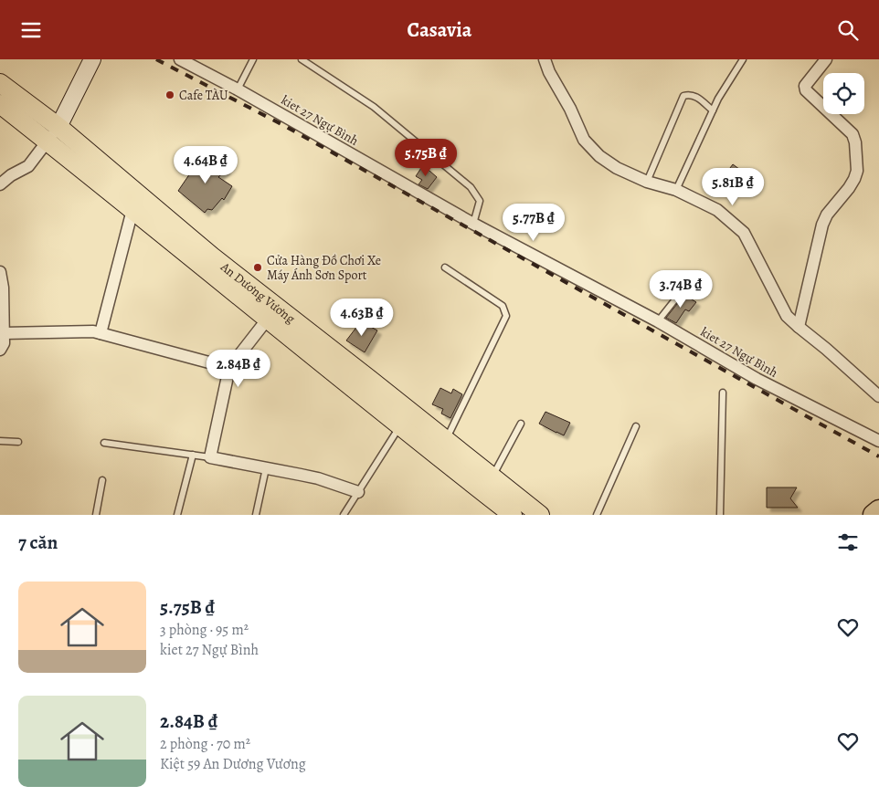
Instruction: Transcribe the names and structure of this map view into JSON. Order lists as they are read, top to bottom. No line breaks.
{"streets":{"main road":["An Dương Vương"],"street":["kiet 27 Ngự Bình"]},"places":["Cafe TÀU","Cửa Hàng Đồ Chơi Xe Máy Ánh Sơn Sport"],"page":{"header":"Casavia","price":["5.75B ₫","4.64B ₫","5.81B ₫","5.77B ₫","3.74B ₫","4.63B ₫","2.84B ₫"],"heading":"7 căn","list":[{"name":"5.75B ₫","note":"3 phòng · 95 m² · kiet 27 Ngự Bình"},{"name":"2.84B ₫","note":"2 phòng · 70 m² · Kiệt 59 An Dương Vương"}]}}
